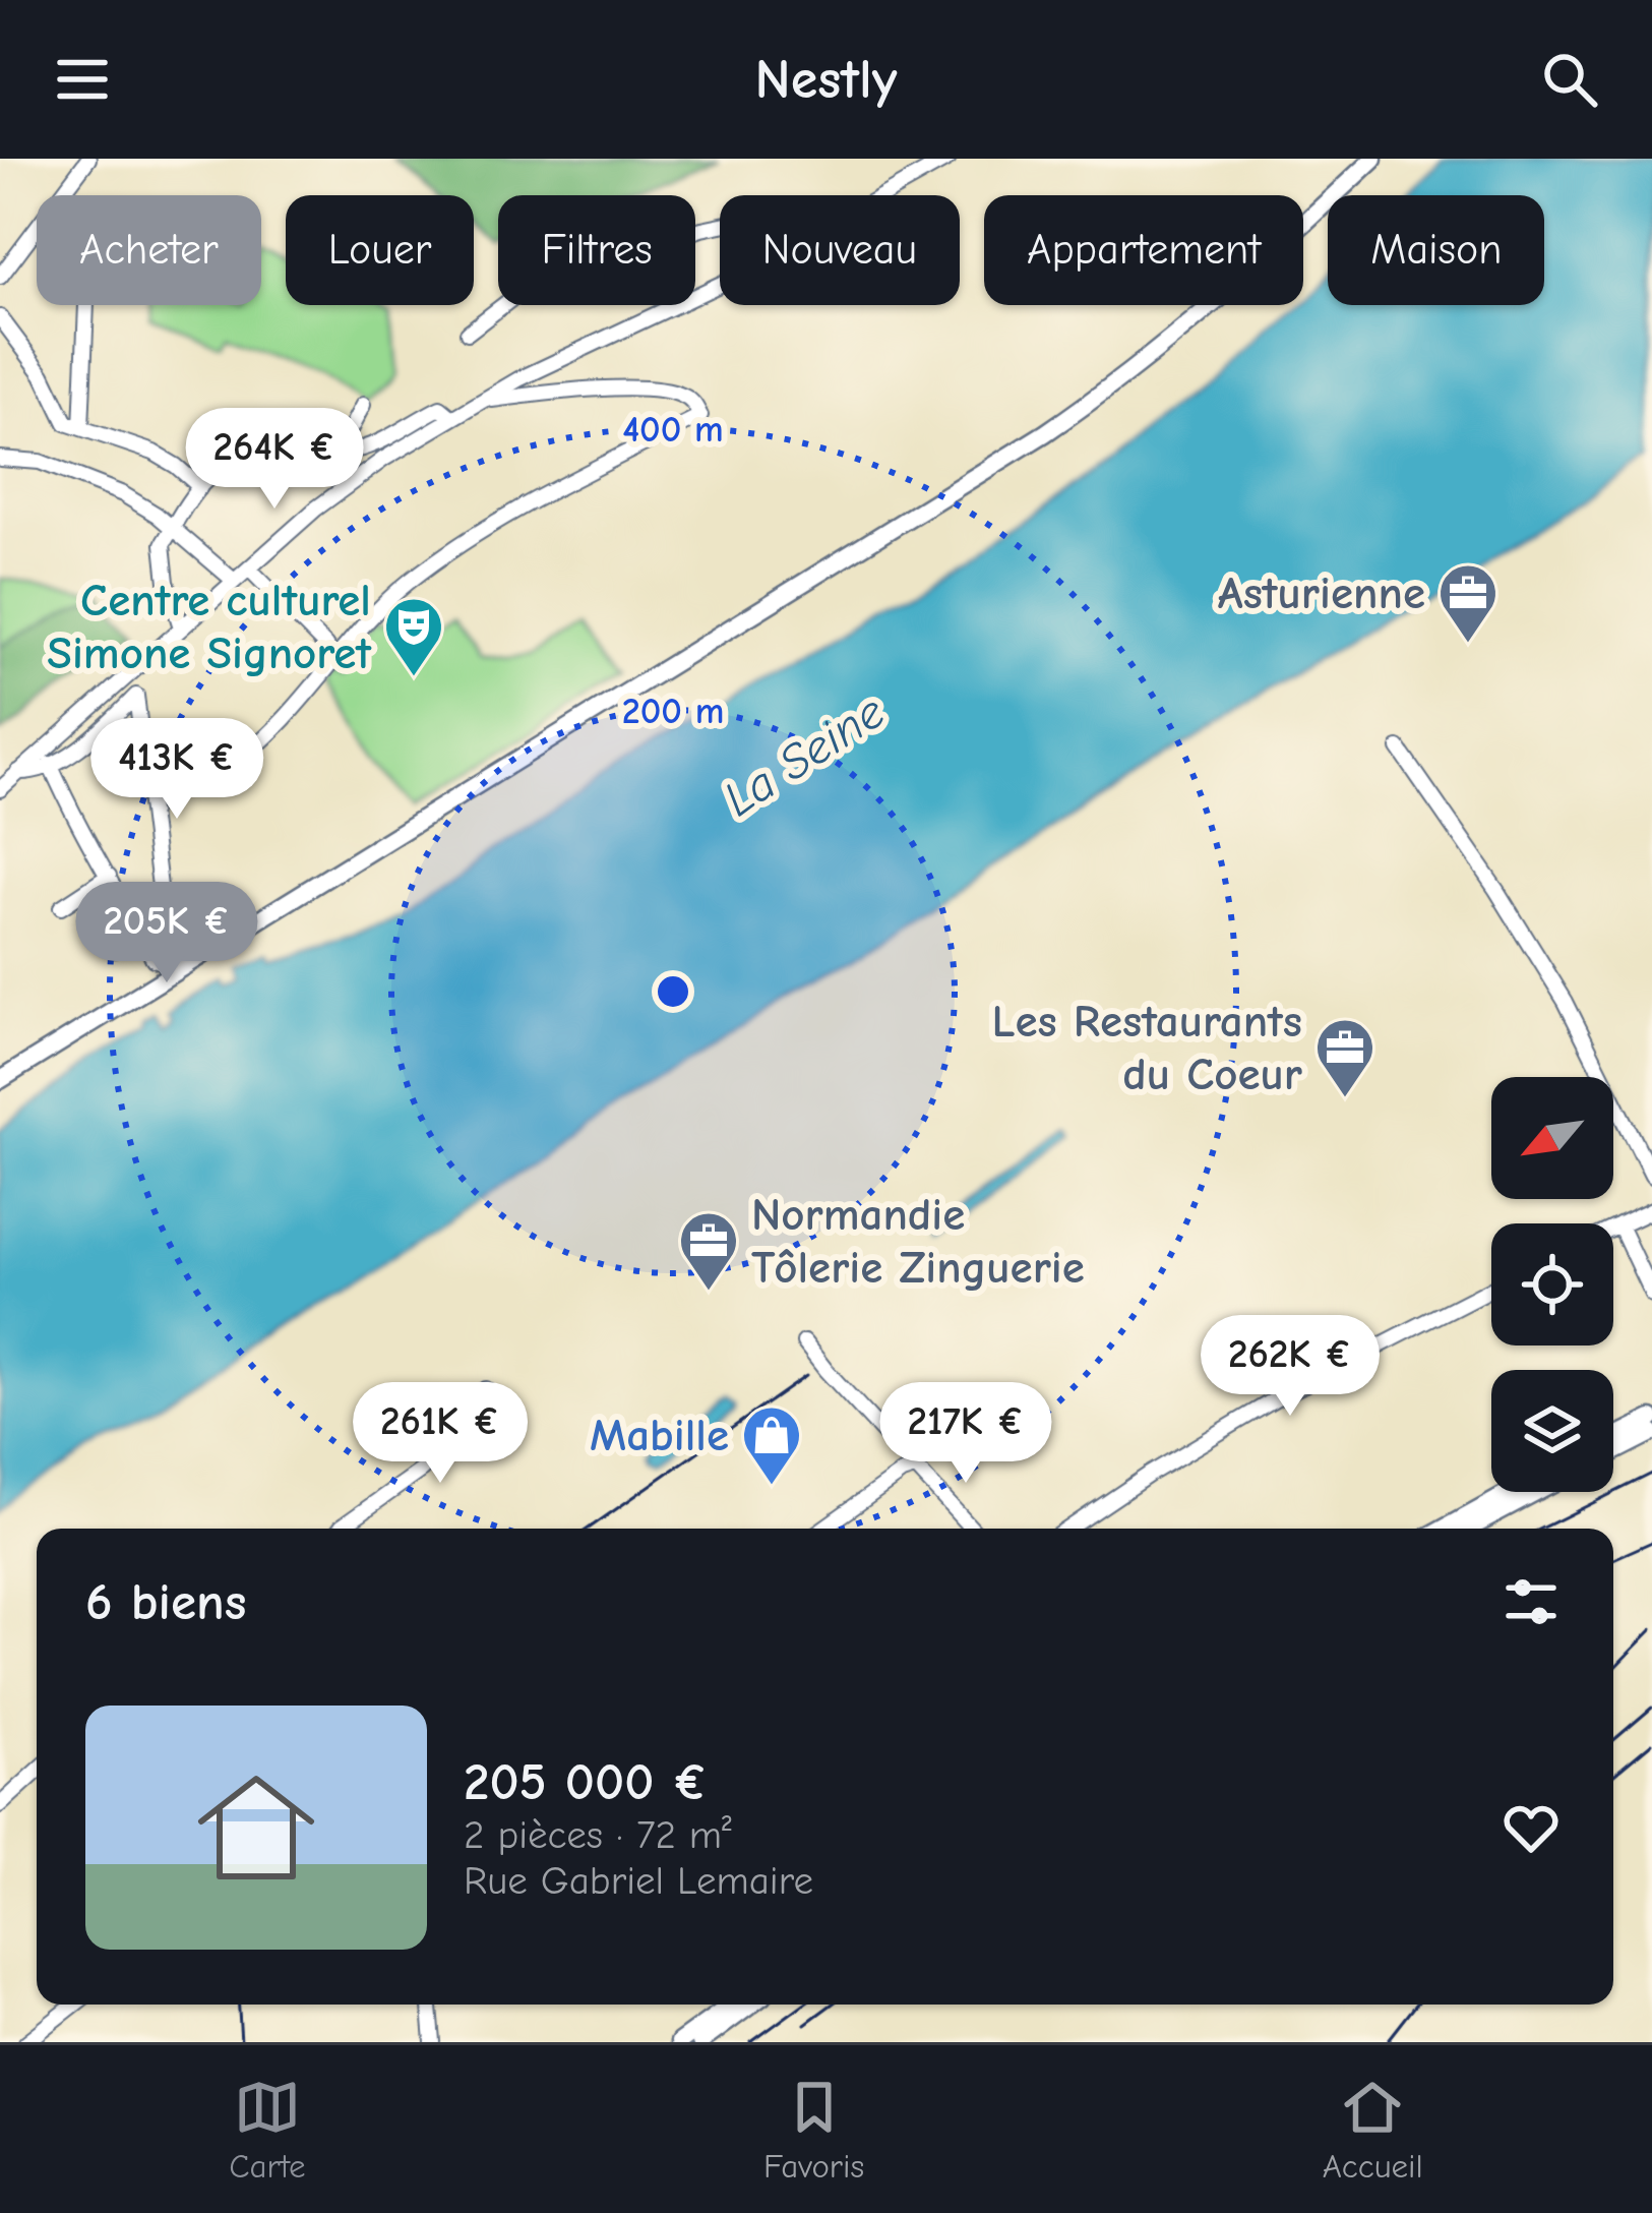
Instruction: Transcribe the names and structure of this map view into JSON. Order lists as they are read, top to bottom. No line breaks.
{"water":["La Seine"],"places":{"office":["Asturienne","Les Restaurants du Coeur","Normandie Tôlerie Zinguerie"],"theatre":["Centre culturel Simone Signoret"],"shop":["Mabille"]},"north":"bottom left","page":{"header":"Nestly","chip":["Acheter","Louer","Filtres","Nouveau","Appartement","Maison"],"price":["264K €","413K €","205K €","262K €","261K €","217K €"],"heading":"6 biens","list":[{"name":"205 000 €","note":"2 pièces · 72 m² · Rue Gabriel Lemaire"}],"tabs":["Carte","Favoris","Accueil"]},"rings":["400 m","200 m"]}
